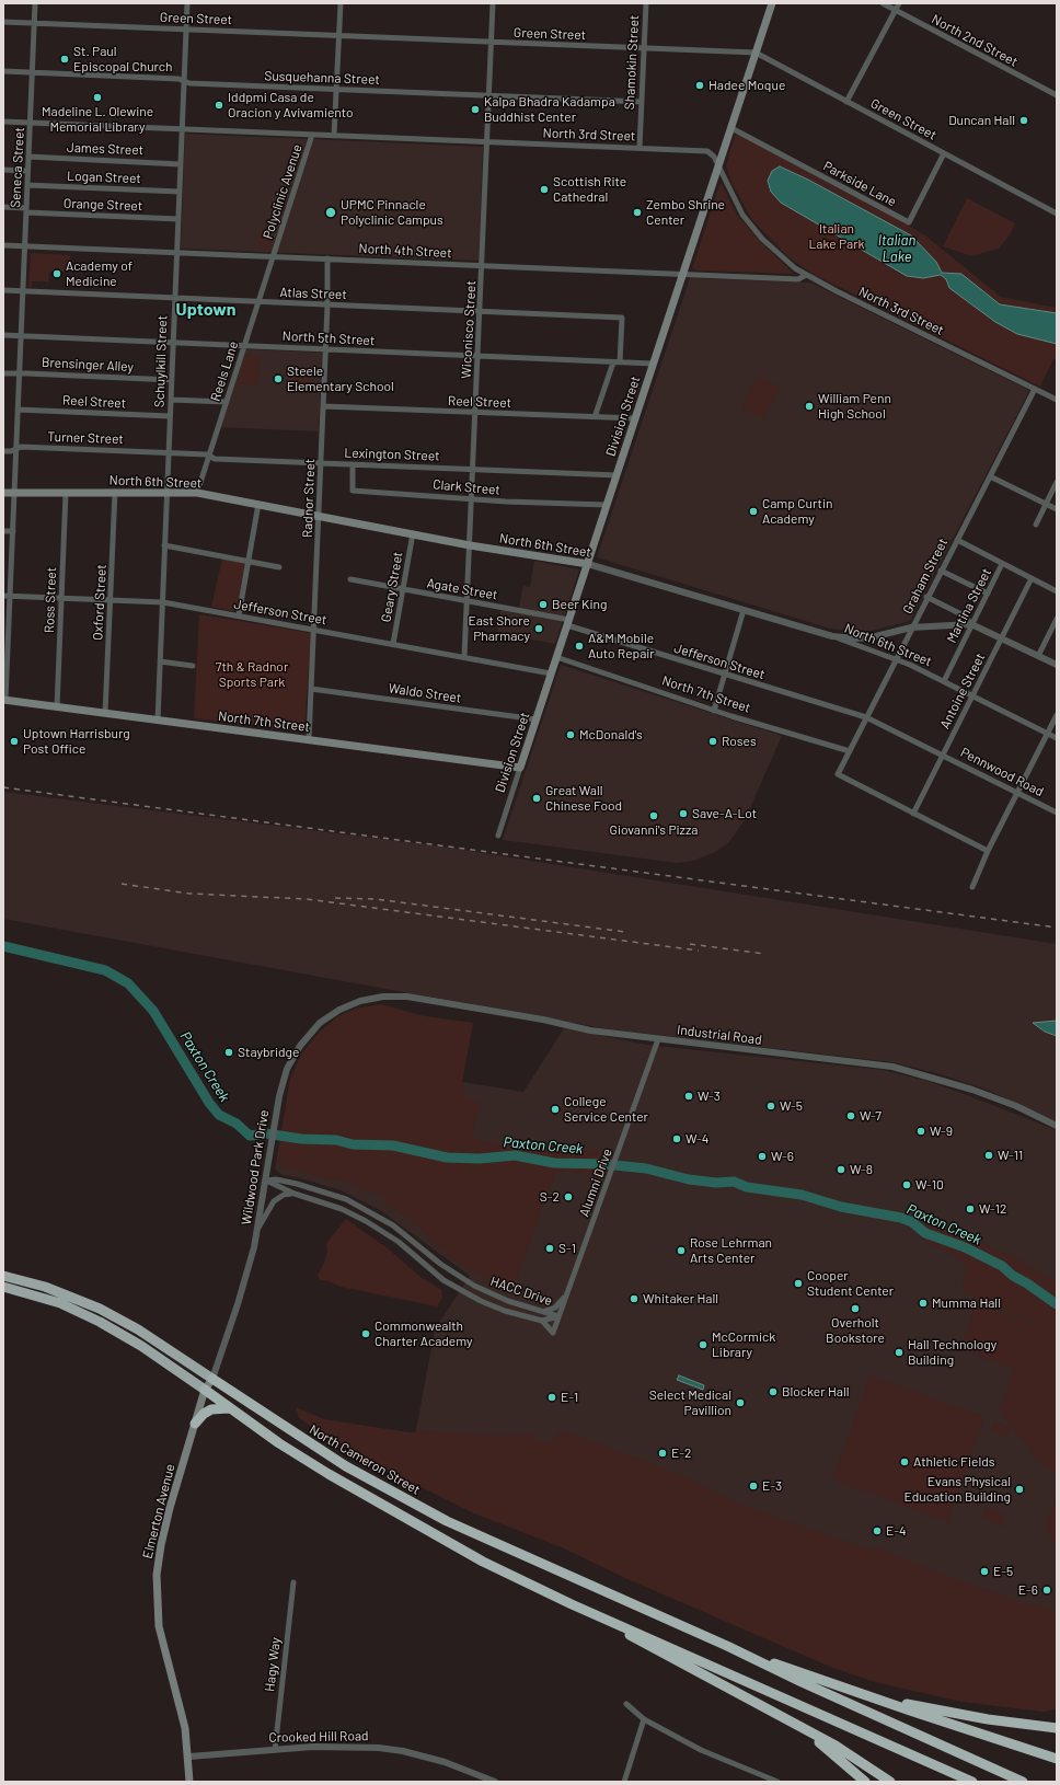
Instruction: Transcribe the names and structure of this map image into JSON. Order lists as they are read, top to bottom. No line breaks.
{"streets":{"highway":["North Cameron Street"],"main road":["Division Street","North 6th Street","North 7th Street","Elmerton Avenue"],"street":["Green Street","North 2nd Street","Shamokin Street","Susquehanna Street","North 3rd Street","James Street","Seneca Street","Logan Street","Parkside Lane","Polyclinic Avenue","Orange Street","North 4th Street","Atlas Street","Wiconisco Street","North 5th Street","Schuylkill Street","Brensinger Alley","Reels Lane","Reel Street","Turner Street","Lexington Street","Clark Street","Radnor Street","Graham Street","Geary Street","Agate Street","Ross Street","Oxford Street","Martina Street","Jefferson Street","Antoine Street","Waldo Street","Pennwood Road","Industrial Road","Wildwood Park Drive","Alumni Drive","HACC Drive","Hagy Way","Crooked Hill Road"]},"crossings":[["Green Street","Shamokin Street"],["Green Street","Seneca Street"],["Green Street","Parkside Lane"],["Green Street","Wiconisco Street"],["Green Street","Schuylkill Street"],["Green Street","Division Street"],["Shamokin Street","Susquehanna Street"],["Shamokin Street","North 3rd Street"],["Susquehanna Street","Seneca Street"],["Susquehanna Street","Wiconisco Street"],["Susquehanna Street","Schuylkill Street"],["North 3rd Street","Seneca Street"],["North 3rd Street","Polyclinic Avenue"],["North 3rd Street","North 4th Street"],["North 3rd Street","Wiconisco Street"],["North 3rd Street","Schuylkill Street"],["North 3rd Street","Division Street"],["North 3rd Street","Graham Street"],["James Street","Seneca Street"],["James Street","Schuylkill Street"],["Seneca Street","Logan Street"],["Seneca Street","Orange Street"],["Seneca Street","North 4th Street"],["Seneca Street","Atlas Street"],["Seneca Street","North 5th Street"],["Seneca Street","Brensinger Alley"],["Seneca Street","Reel Street"],["Seneca Street","Turner Street"],["Seneca Street","North 6th Street"],["Seneca Street","Jefferson Street"],["Seneca Street","North 7th Street"],["Logan Street","Schuylkill Street"],["Parkside Lane","Division Street"],["Polyclinic Avenue","North 4th Street"],["Polyclinic Avenue","Reels Lane"],["Orange Street","Schuylkill Street"],["North 4th Street","Wiconisco Street"],["North 4th Street","Schuylkill Street"],["North 4th Street","Reels Lane"],["North 4th Street","Division Street"],["North 4th Street","Radnor Street"],["Atlas Street","Wiconisco Street"],["Atlas Street","North 5th Street"],["Atlas Street","Schuylkill Street"],["Atlas Street","Reels Lane"],["Atlas Street","Radnor Street"],["Wiconisco Street","North 5th Street"],["Wiconisco Street","Reel Street"],["Wiconisco Street","Lexington Street"],["Wiconisco Street","North 6th Street"],["Wiconisco Street","Clark Street"],["Wiconisco Street","Agate Street"],["Wiconisco Street","Jefferson Street"],["North 5th Street","Schuylkill Street"],["North 5th Street","Reels Lane"],["North 5th Street","Division Street"],["North 5th Street","Radnor Street"],["Schuylkill Street","Brensinger Alley"],["Schuylkill Street","Reel Street"],["Schuylkill Street","Turner Street"],["Schuylkill Street","Lexington Street"],["Schuylkill Street","North 6th Street"],["Schuylkill Street","Jefferson Street"],["Schuylkill Street","North 7th Street"],["Reels Lane","Lexington Street"],["Reels Lane","North 6th Street"],["Reel Street","Division Street"],["Reel Street","Radnor Street"],["Division Street","Lexington Street"],["Division Street","North 6th Street"],["Division Street","Clark Street"],["Division Street","Agate Street"],["Division Street","Jefferson Street"],["Division Street","Waldo Street"],["Division Street","North 7th Street"],["Turner Street","Lexington Street"],["Lexington Street","Clark Street"],["Lexington Street","Radnor Street"],["North 6th Street","Radnor Street"],["North 6th Street","Graham Street"],["North 6th Street","Geary Street"],["North 6th Street","Ross Street"],["North 6th Street","Oxford Street"],["North 6th Street","Martina Street"],["North 6th Street","Antoine Street"],["Radnor Street","Jefferson Street"],["Radnor Street","Waldo Street"],["Radnor Street","North 7th Street"],["Graham Street","Jefferson Street"],["Graham Street","Antoine Street"],["Graham Street","North 7th Street"],["Graham Street","Pennwood Road"],["Geary Street","Agate Street"],["Geary Street","Jefferson Street"],["Agate Street","Jefferson Street"],["Ross Street","Jefferson Street"],["Ross Street","North 7th Street"],["Oxford Street","Jefferson Street"],["Oxford Street","North 7th Street"],["Jefferson Street","Pennwood Road"],["Antoine Street","Pennwood Road"],["Industrial Road","Wildwood Park Drive"],["Industrial Road","Alumni Drive"],["Wildwood Park Drive","HACC Drive"],["Wildwood Park Drive","North Cameron Street"],["Wildwood Park Drive","Elmerton Avenue"],["Alumni Drive","HACC Drive"],["North Cameron Street","Elmerton Avenue"],["Elmerton Avenue","Crooked Hill Road"],["Hagy Way","Crooked Hill Road"]],"districts":["Uptown"],"water":["Italian Lake","Paxton Creek"],"parks":["Italian Lake Park","7th & Radnor Sports Park"],"places":["St. Paul Episcopal Church","Hadee Moque","Madeline L. Olewine Memorial Library","Iddpmi Casa de Oracion y Avivamiento","Kalpa Bhadra Kadampa Buddhist Center","Duncan Hall","Scottish Rite Cathedral","UPMC Pinnacle Polyclinic Campus","Zembo Shrine Center","Academy of Medicine","Steele Elementary School","William Penn High School","Camp Curtin Academy","Beer King","East Shore Pharmacy","A&M Mobile Auto Repair","McDonald's","Uptown Harrisburg Post Office","Roses","Great Wall Chinese Food","Save-A-Lot","Giovanni's Pizza","Staybridge","W-3","W-5","College Service Center","W-7","W-9","W-4","W-11","W-6","W-8","W-10","S-2","W-12","S-1","Rose Lehrman Arts Center","Cooper Student Center","Whitaker Hall","Mumma Hall","Overholt Bookstore","Commonwealth Charter Academy","McCormick Library","Hall Technology Building","Blocker Hall","E-1","Select Medical Pavillion","E-2","Athletic Fields","E-3","Evans Physical Education Building","E-4","E-5","E-6"]}
